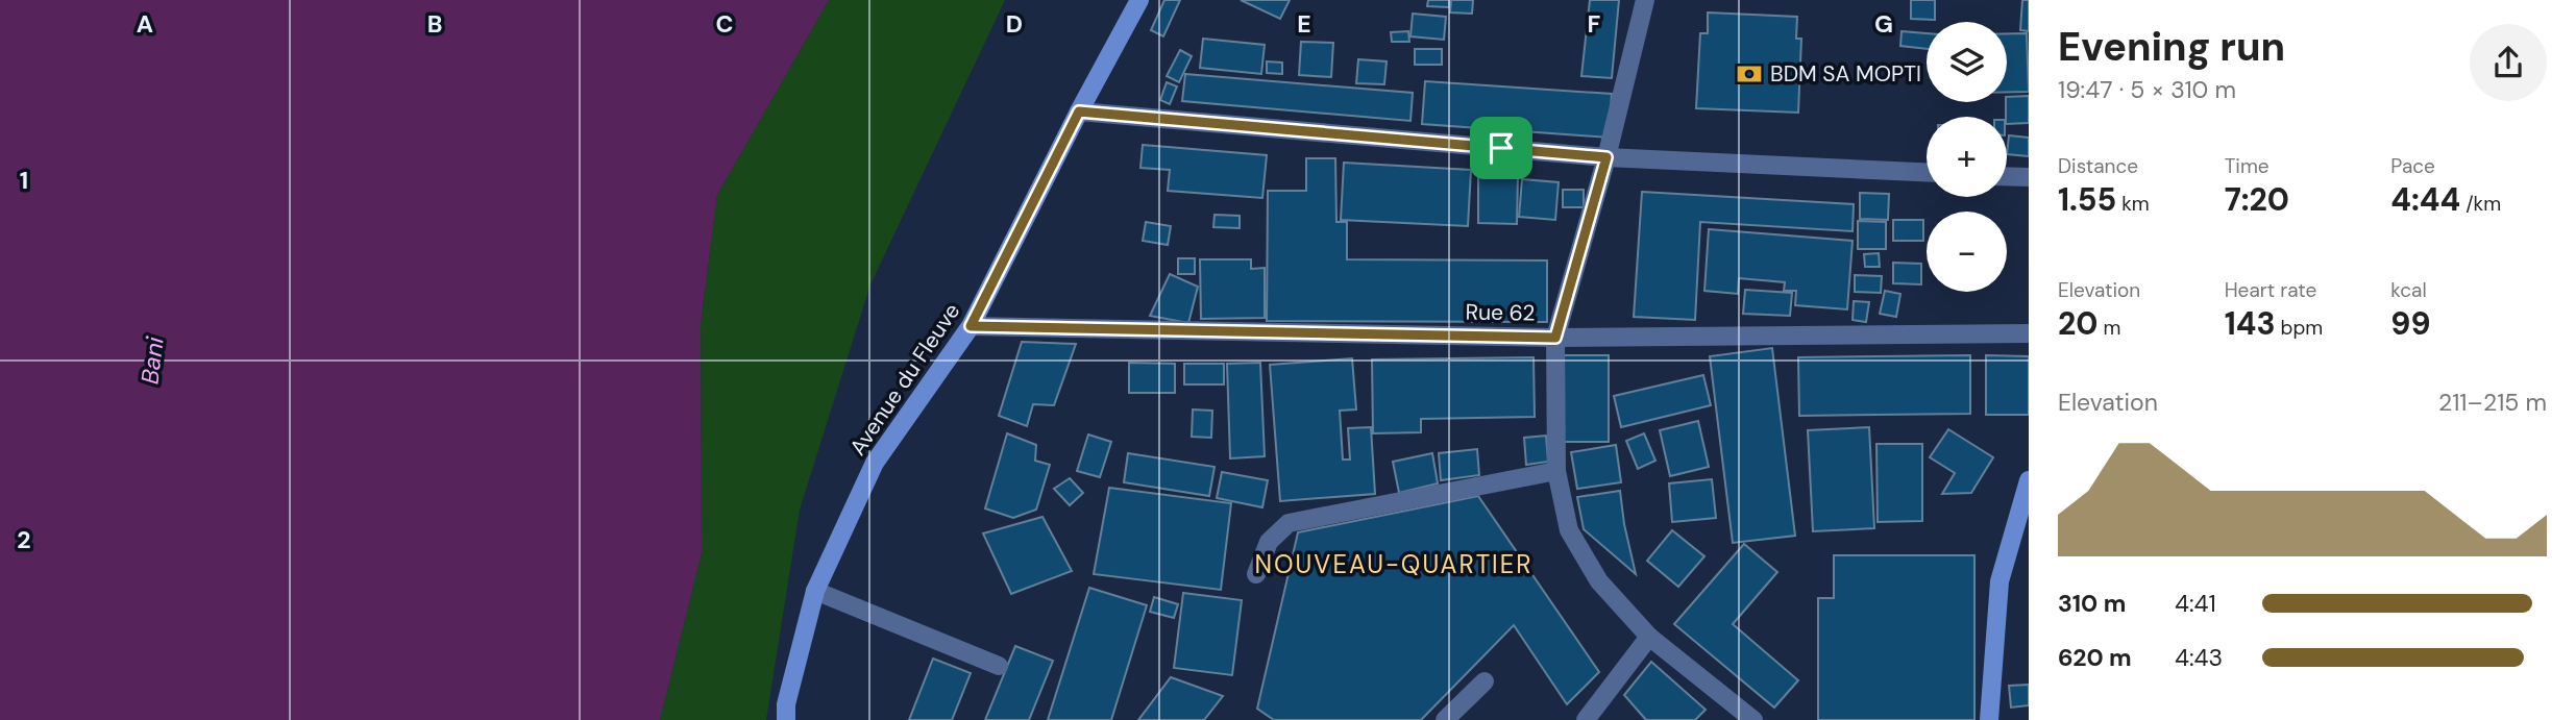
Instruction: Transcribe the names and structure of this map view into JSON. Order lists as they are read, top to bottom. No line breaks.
{"streets":{"street":["Rue 62","Avenue du Fleuve"]},"crossings":[["Rue 62","Avenue du Fleuve"]],"districts":["NOUVEAU-QUARTIER"],"water":["Bani"],"places":{"bank":["BDM SA MOPTI"]},"page":{"heading":["Evening run","19:47 · 5 × 310 m"],"map_buttons":["+","−"],"stats":[["Distance","1.55 km"],["Time","7:20"],["Pace","4:44 /km"],["Elevation","20 m"],["Heart rate","143 bpm"],["kcal","99"]],"chart":["Elevation","211–215 m"],"list":[{"name":"310 m","note":"4:41"},{"name":"620 m","note":"4:43"}]},"grid":{"columns":["A","B","C","D","E","F","G"],"rows":["1","2"]}}
